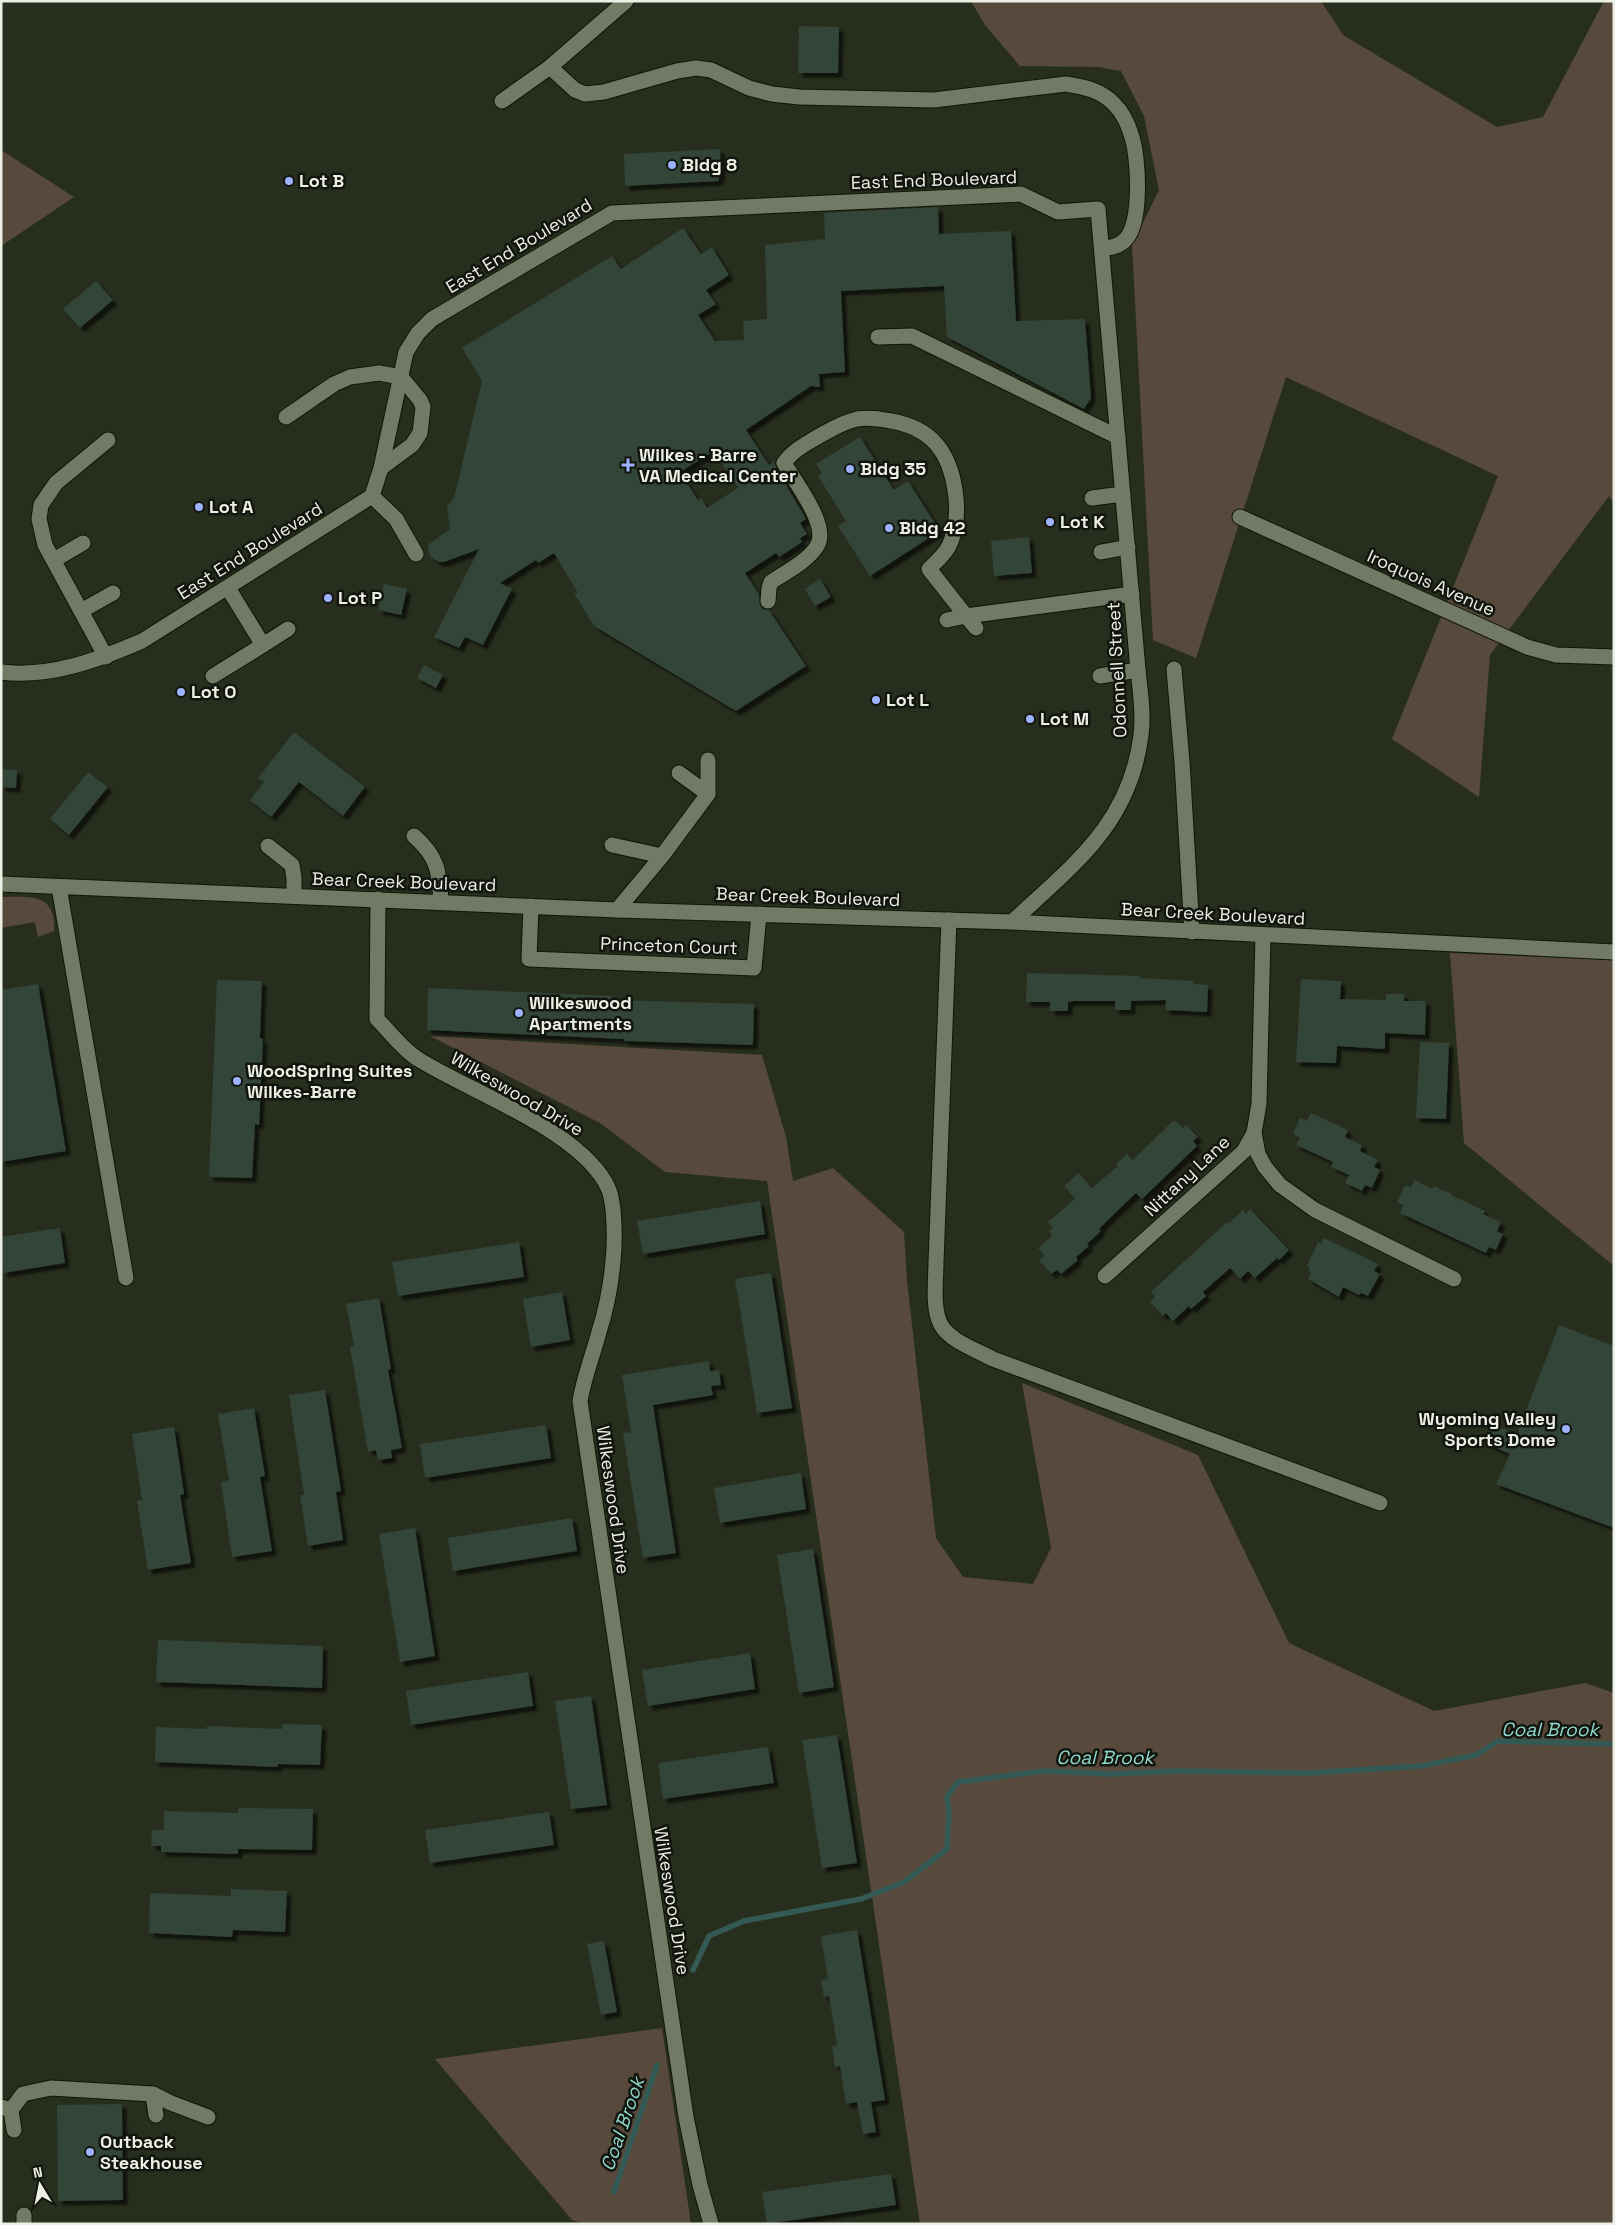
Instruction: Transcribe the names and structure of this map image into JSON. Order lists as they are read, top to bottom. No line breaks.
{"streets":{"street":["East End Boulevard","Iroquois Avenue","Odonnell Street","Bear Creek Boulevard","Princeton Court","Wilkeswood Drive","Nittany Lane"]},"crossings":[["East End Boulevard","Odonnell Street"],["Odonnell Street","Bear Creek Boulevard"],["Bear Creek Boulevard","Princeton Court"],["Bear Creek Boulevard","Wilkeswood Drive"],["Bear Creek Boulevard","Nittany Lane"]],"water":["Coal Brook"],"places":{"other":["Bldg 8","Lot B","Bldg 35","Lot A","Lot K","Bldg 42","Lot P","Lot O","Lot L","Lot M","Wilkeswood Apartments","WoodSpring Suites Wilkes-Barre","Wyoming Valley Sports Dome","Outback Steakhouse"],"health":["Wilkes - Barre VA Medical Center"]},"north":"top"}
